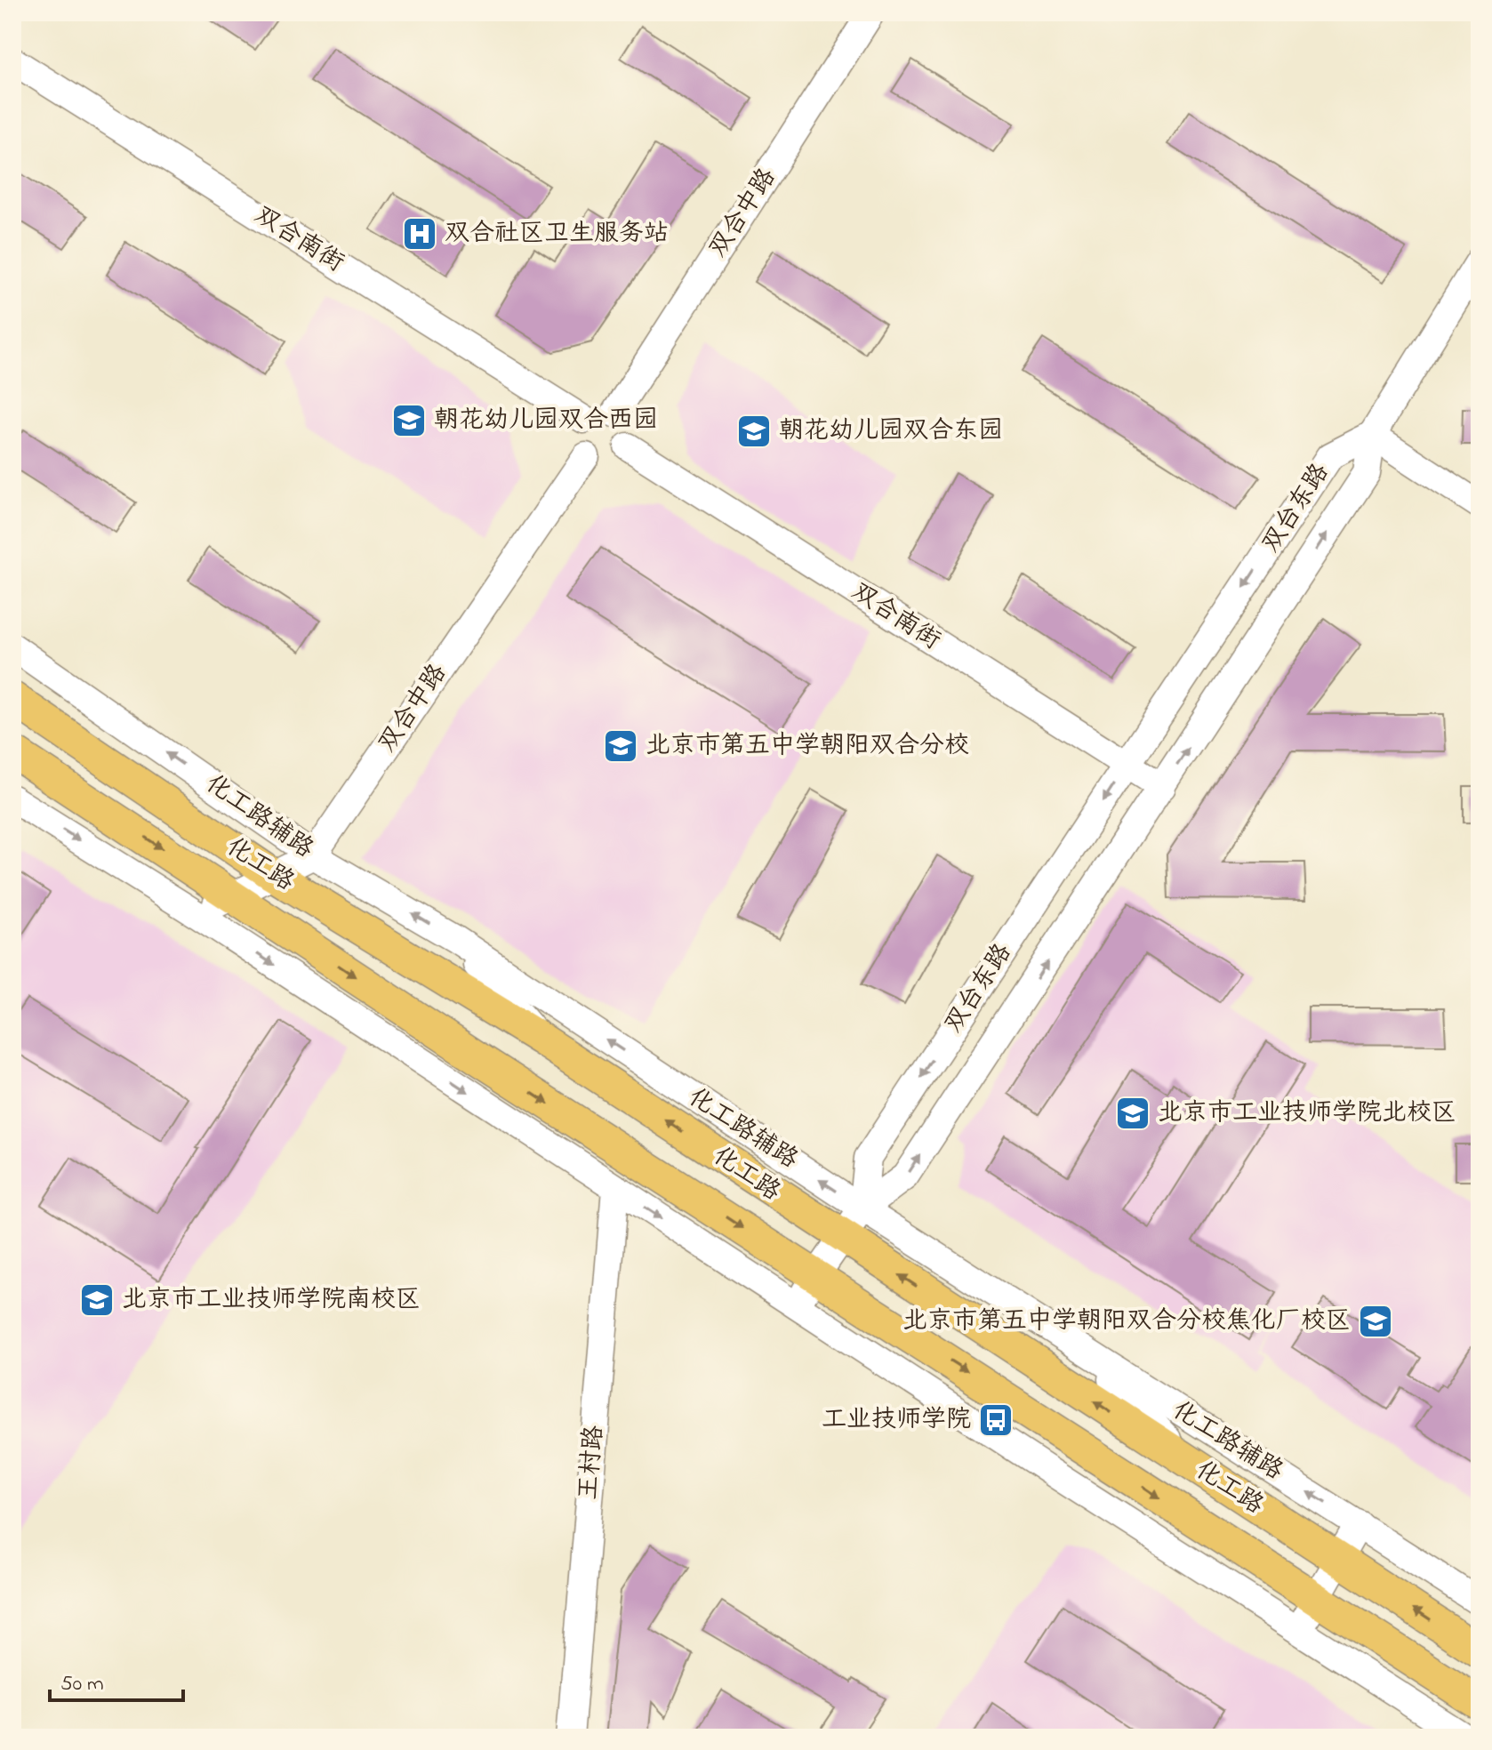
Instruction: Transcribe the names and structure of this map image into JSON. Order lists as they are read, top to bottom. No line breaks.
{"streets":{"main road":["化工路"],"street":["双合中路","双合南街","双台东路","化工路辅路","王村路"]},"crossings":[["双合中路","双合南街"],["双合中路","化工路辅路"],["双合南街","双台东路"],["双台东路","化工路辅路"]],"places":{"hospital":["双合社区卫生服务站"],"school or university":["朝花幼儿园双合西园","朝花幼儿园双合东园","北京市第五中学朝阳双合分校","北京市工业技师学院北校区","北京市工业技师学院南校区","北京市第五中学朝阳双合分校焦化厂校区"],"bus stop":["工业技师学院"]},"scale_bar":"50 m"}
